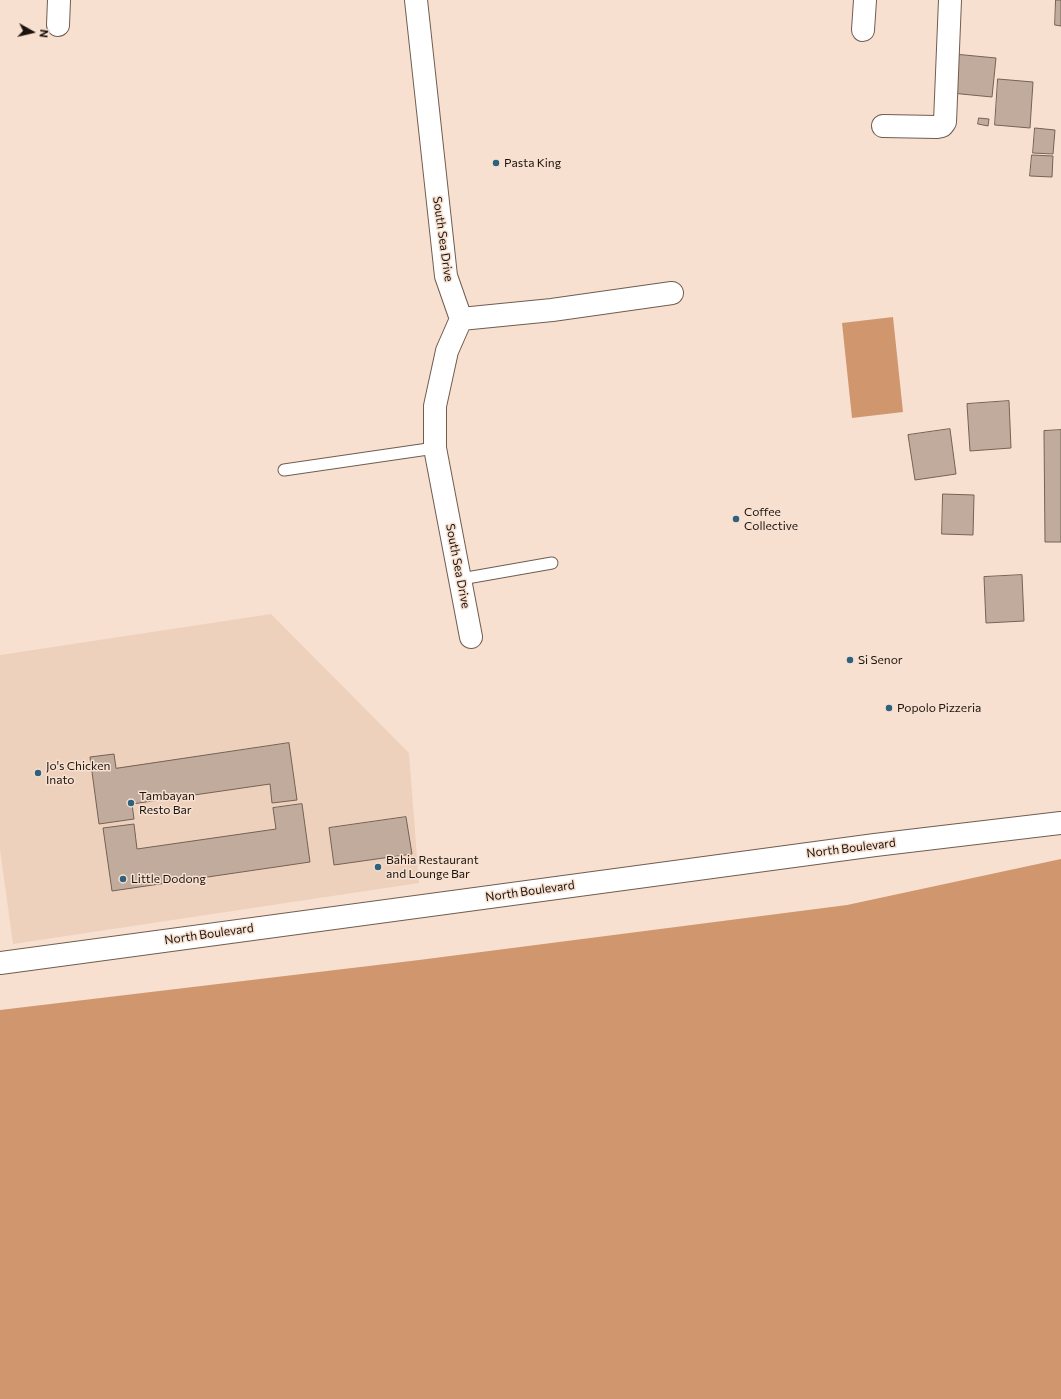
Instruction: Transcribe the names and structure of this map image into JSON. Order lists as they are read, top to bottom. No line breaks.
{"streets":{"street":["South Sea Drive","North Boulevard"]},"places":["Pasta King","Coffee Collective","Si Senor","Popolo Pizzeria","Jo's Chicken Inato","Tambayan Resto Bar","Bahia Restaurant and Lounge Bar","Little Dodong"],"north":"right"}
